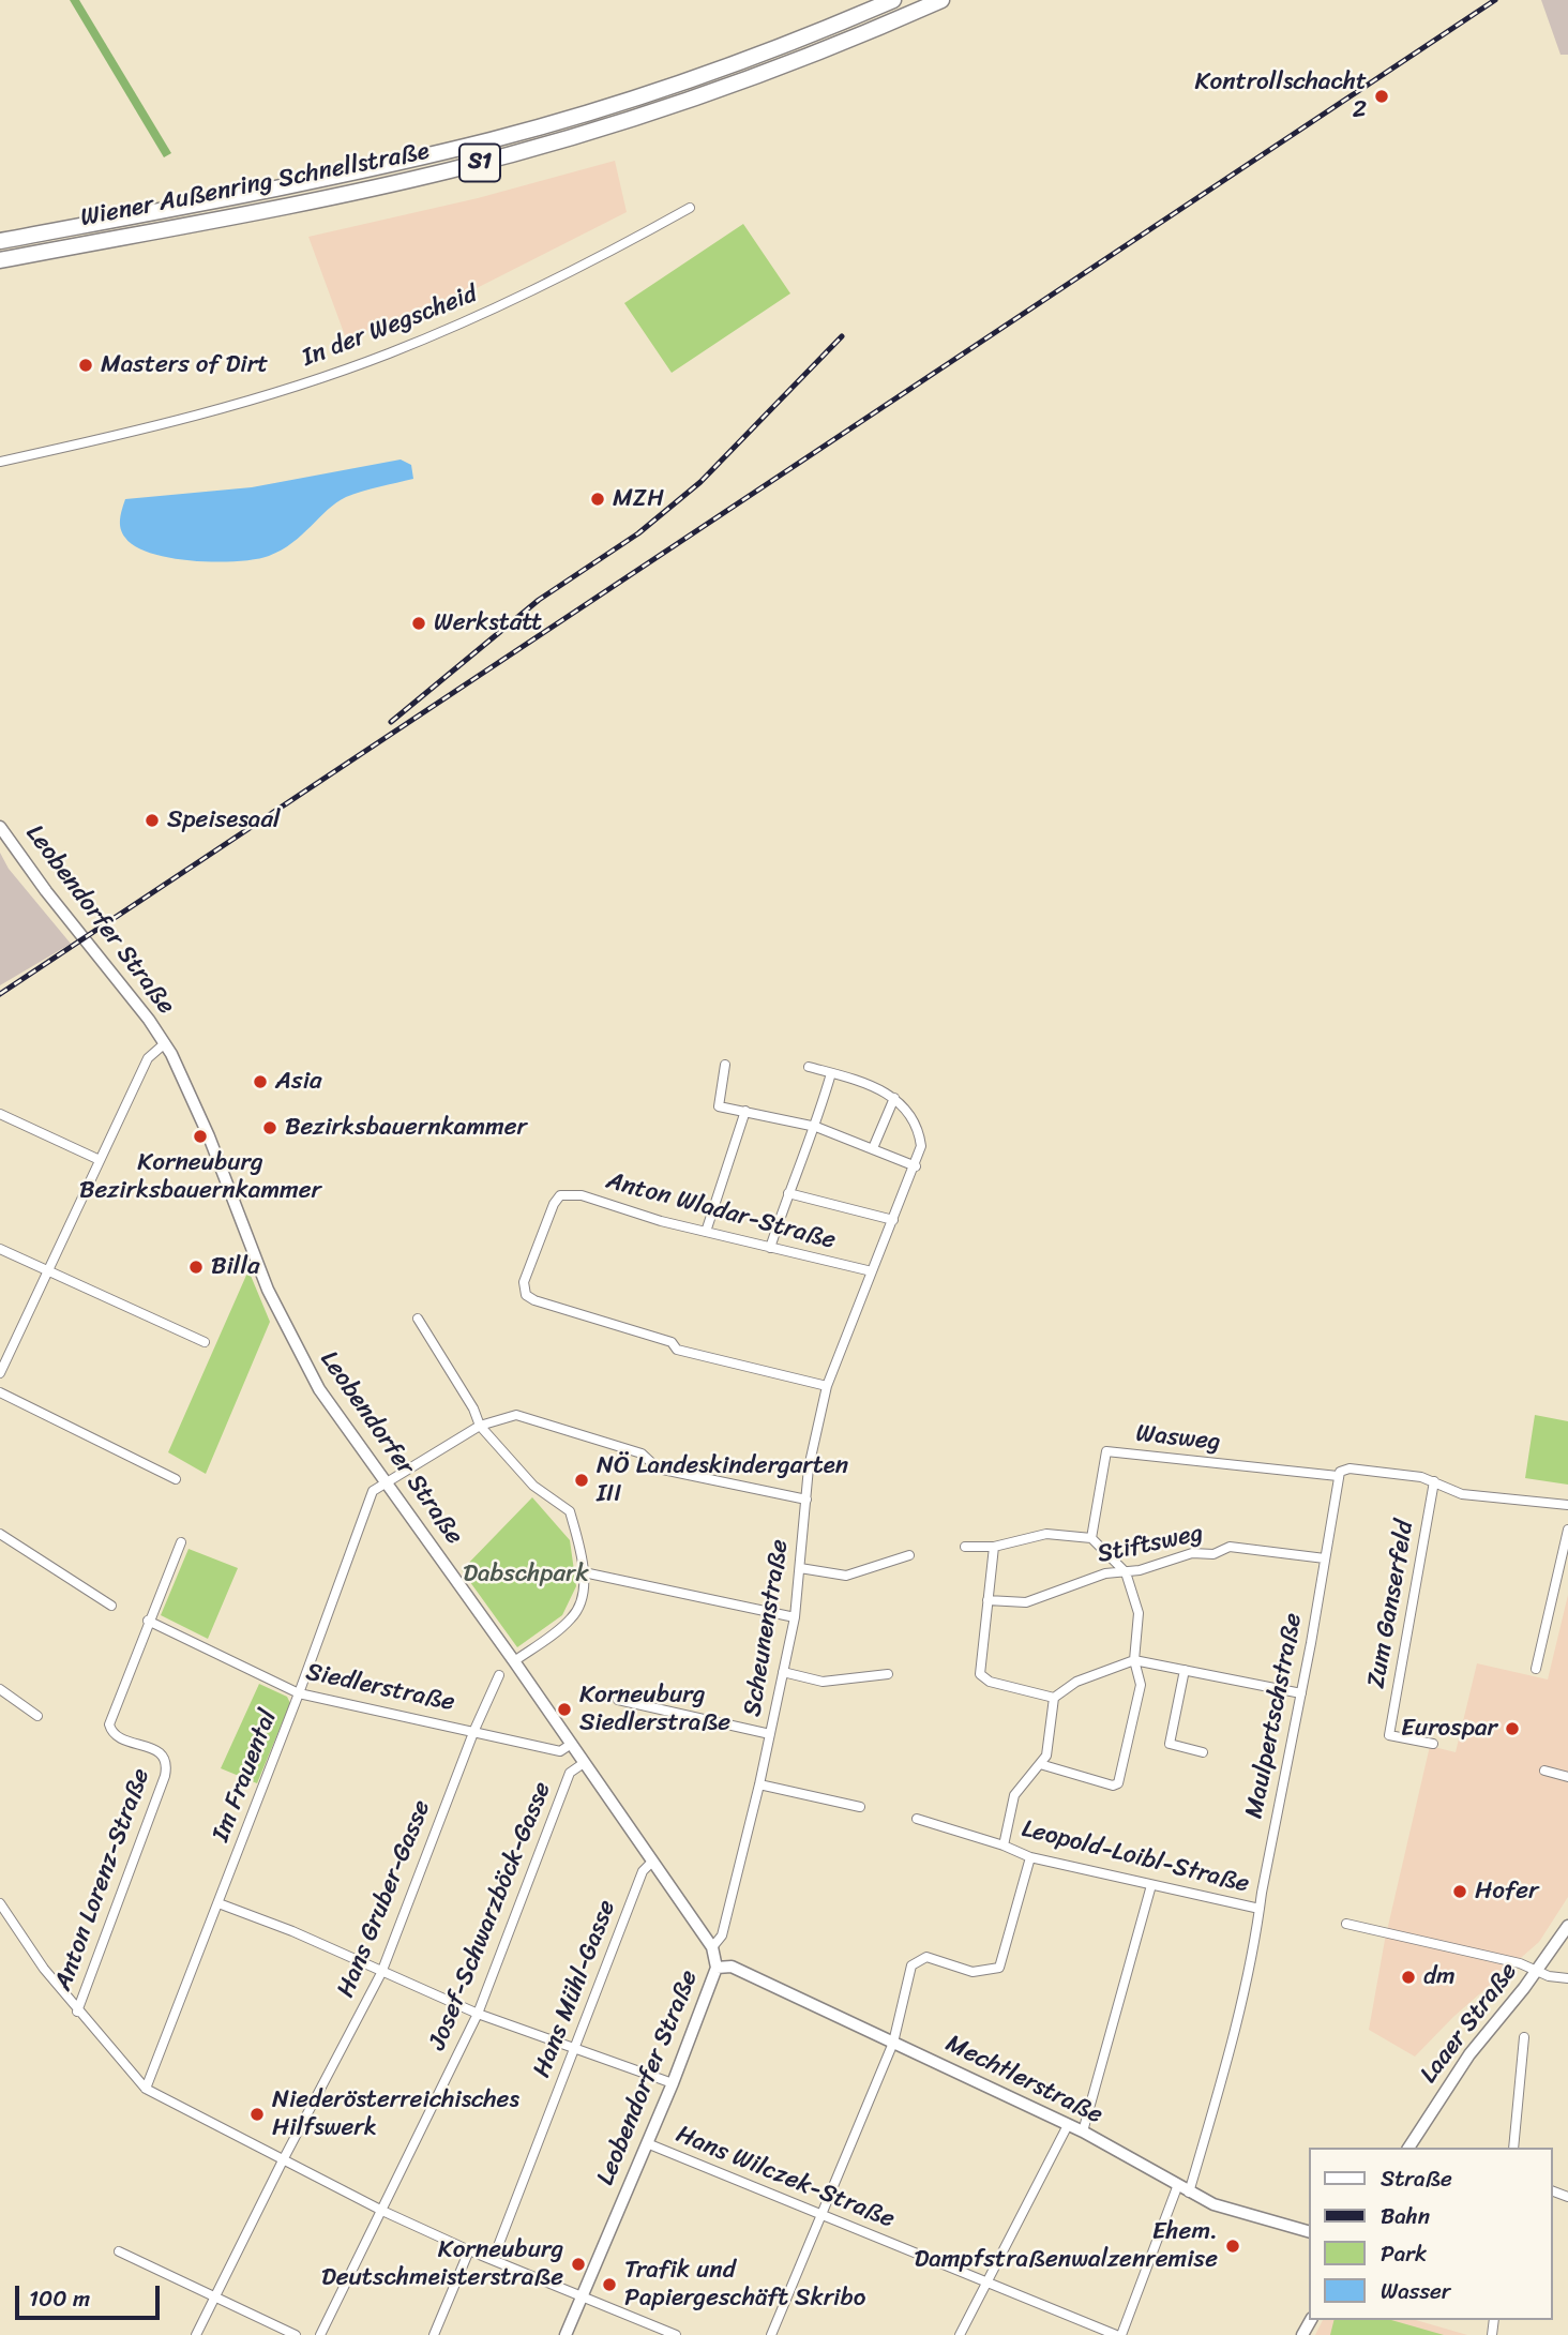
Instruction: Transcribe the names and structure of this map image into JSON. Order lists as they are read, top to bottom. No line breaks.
{"streets":{"highway":["S1","Wiener Außenring Schnellstraße"],"main road":["Leobendorfer Straße","Laaer Straße","Mechtlerstraße"],"street":["In der Wegscheid","Anton Wladar-Straße","Wasweg","Stiftsweg","Zum Ganserfeld","Scheunenstraße","Siedlerstraße","Maulpertschstraße","Im Frauental","Leopold-Loibl-Straße","Anton Lorenz-Straße","Hans Gruber-Gasse","Josef-Schwarzböck-Gasse","Hans Mühl-Gasse","Hans Wilczek-Straße"]},"crossings":[["Leobendorfer Straße","Scheunenstraße"],["Leobendorfer Straße","Siedlerstraße"],["Leobendorfer Straße","Im Frauental"],["Leobendorfer Straße","Josef-Schwarzböck-Gasse"],["Leobendorfer Straße","Hans Mühl-Gasse"],["Leobendorfer Straße","Mechtlerstraße"],["Leobendorfer Straße","Hans Wilczek-Straße"],["Anton Wladar-Straße","Scheunenstraße"],["Wasweg","Maulpertschstraße"],["Stiftsweg","Maulpertschstraße"],["Siedlerstraße","Im Frauental"],["Siedlerstraße","Anton Lorenz-Straße"],["Siedlerstraße","Hans Gruber-Gasse"],["Maulpertschstraße","Leopold-Loibl-Straße"],["Maulpertschstraße","Mechtlerstraße"]],"parks":["Dabschpark"],"places":["Kontrollschacht 2","Masters of Dirt","MZH","Werkstatt","Speisesaal","Asia","Bezirksbauernkammer","Korneuburg Bezirksbauernkammer","Billa","NÖ Landeskindergarten III","Korneuburg Siedlerstraße","Eurospar","Hofer","dm","Niederösterreichisches Hilfswerk","Ehem. Dampfstraßenwalzenremise","Korneuburg Deutschmeisterstraße","Trafik und Papiergeschäft Skribo"],"legend":["Straße","Bahn","Park","Wasser"],"scale_bar":"100 m"}
